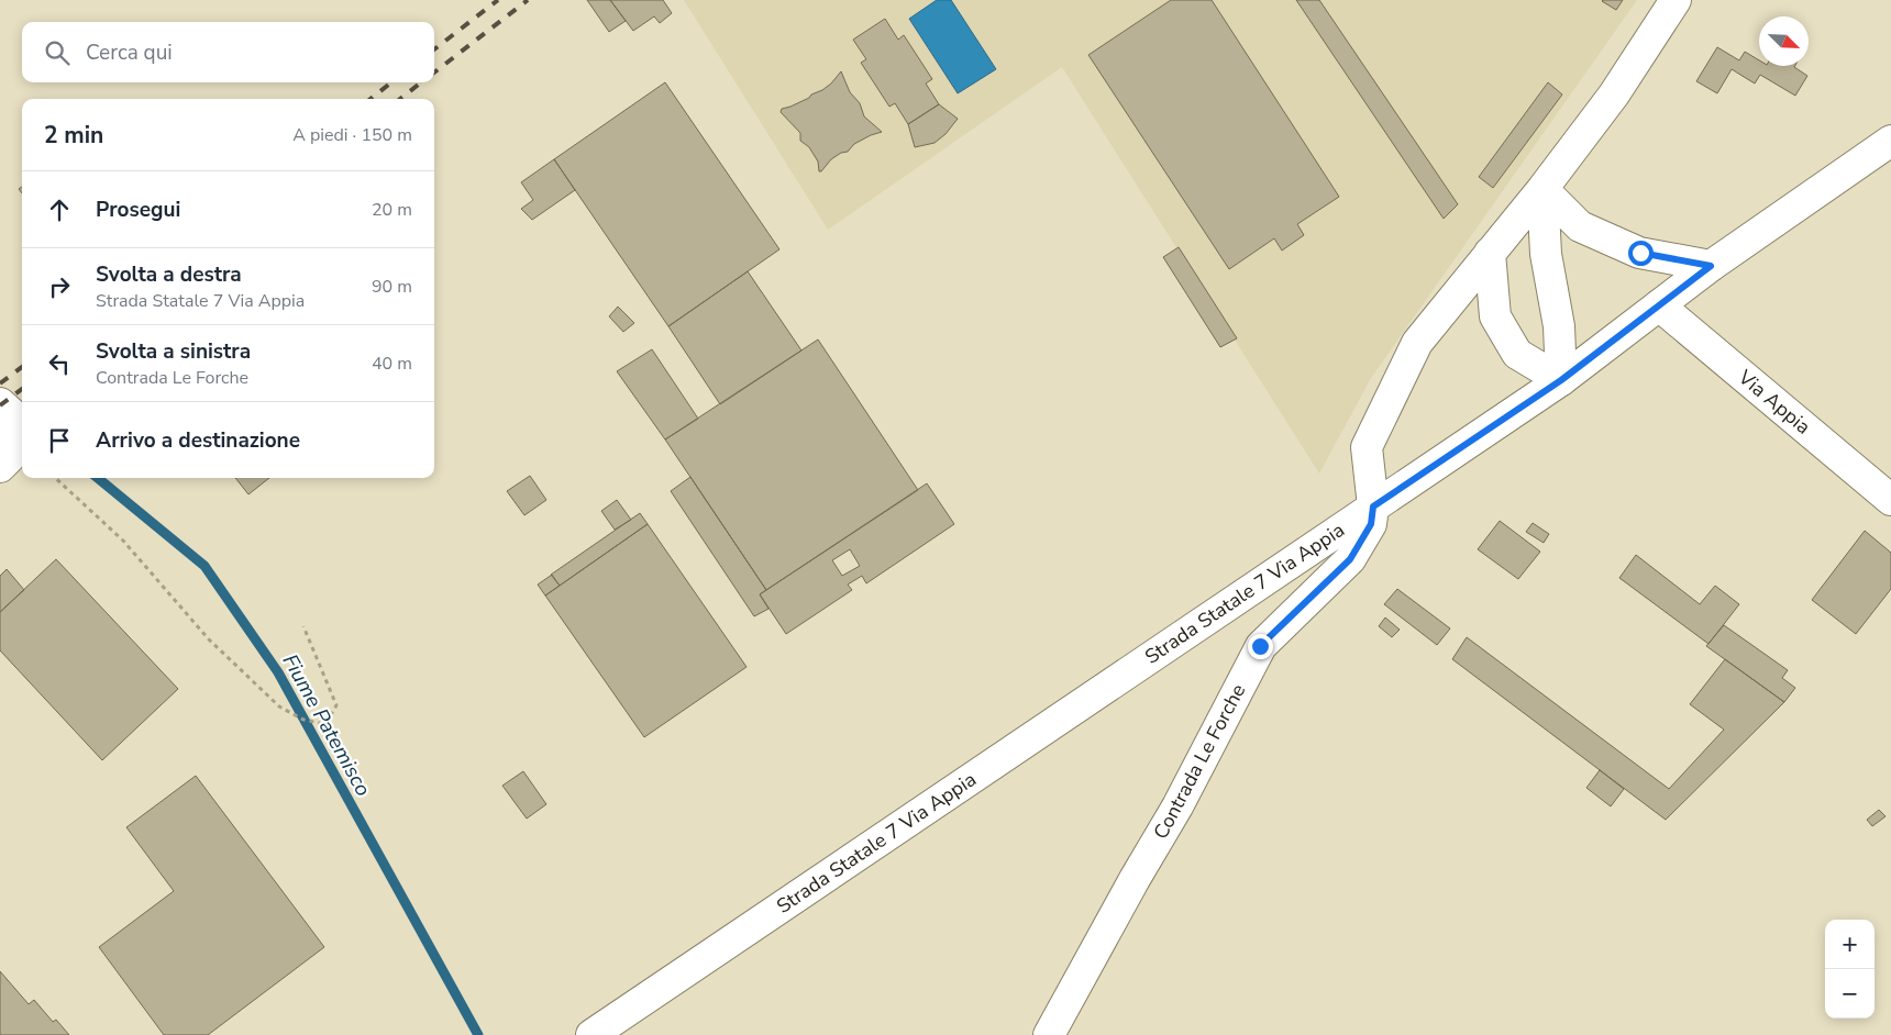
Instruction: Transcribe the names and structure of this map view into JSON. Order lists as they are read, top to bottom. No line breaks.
{"streets":{"street":["Via Appia","Strada Statale 7 Via Appia","Contrada Le Forche"]},"crossings":[["Via Appia","Strada Statale 7 Via Appia"],["Strada Statale 7 Via Appia","Contrada Le Forche"]],"water":["Fiume Patemisco"],"north":"bottom right","page":{"search":"Cerca qui","heading":["2 min","A piedi · 150 m"],"list":[["Prosegui","20 m"],["Svolta a destra","Strada Statale 7 Via Appia","90 m"],["Svolta a sinistra","Contrada Le Forche","40 m"],"Arrivo a destinazione"],"map_buttons":["+","−"]}}
